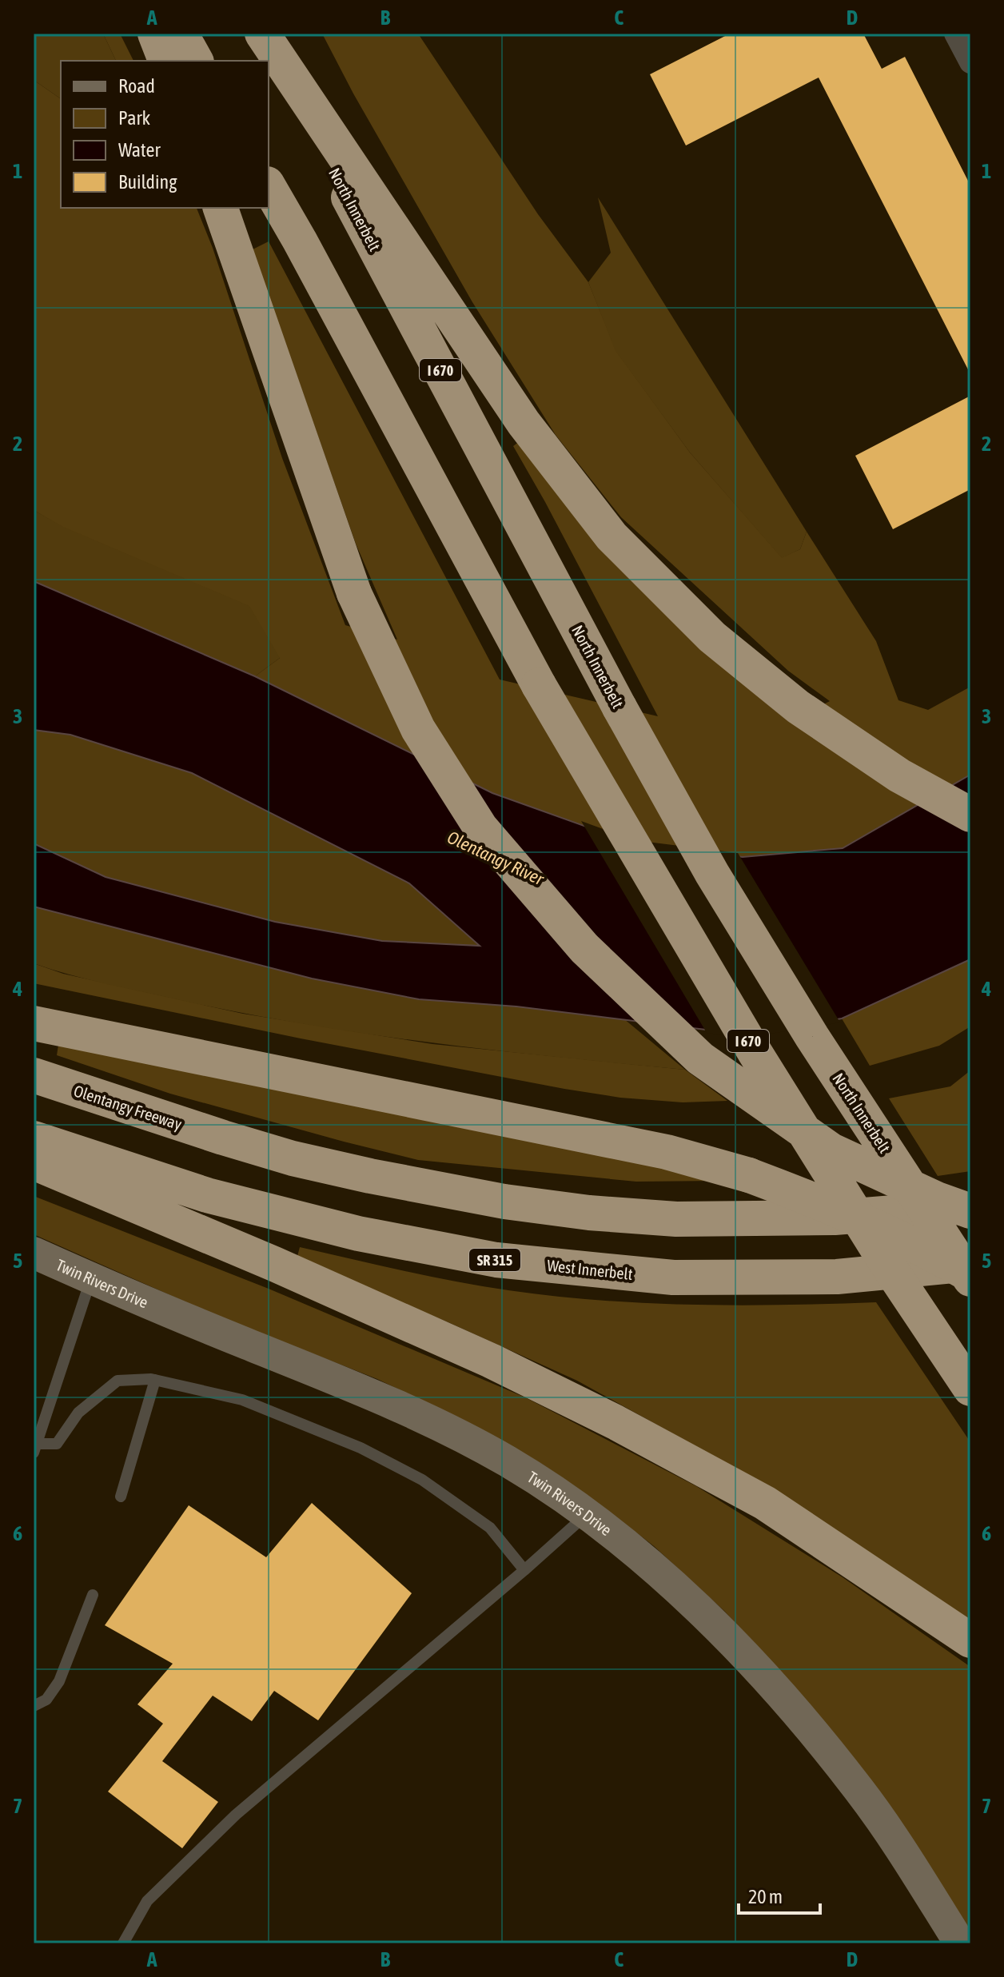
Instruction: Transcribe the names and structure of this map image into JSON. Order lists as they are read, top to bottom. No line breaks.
{"streets":{"highway":["North Innerbelt","I 670","Olentangy Freeway","SR 315","West Innerbelt"],"main road":["Twin Rivers Drive"]},"water":["Olentangy River"],"legend":["Road","Park","Water","Building"],"scale_bar":"20 m","grid":{"columns":["A","B","C","D"],"rows":["1","2","3","4","5","6","7"]}}
